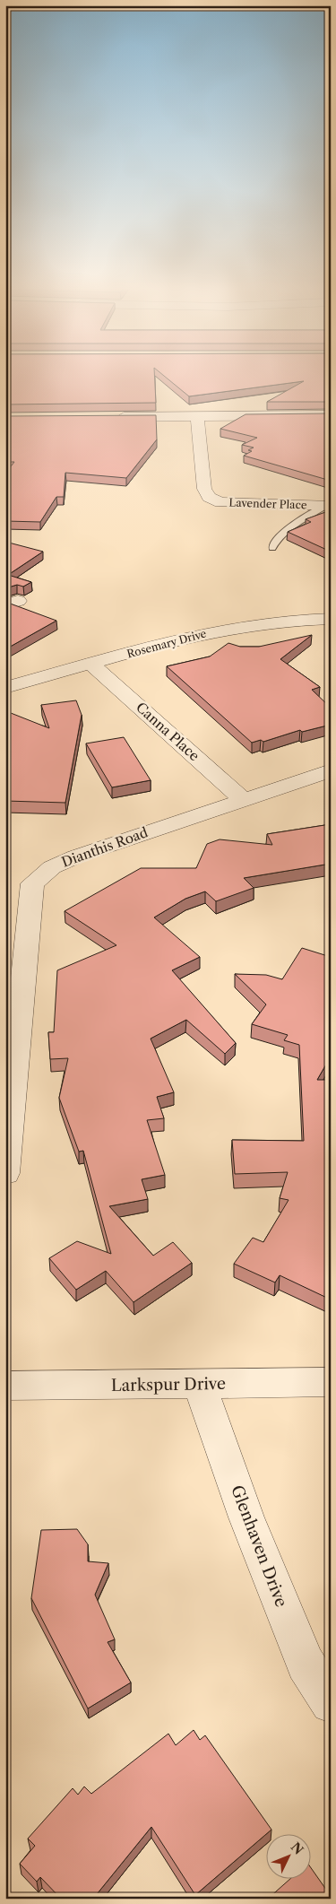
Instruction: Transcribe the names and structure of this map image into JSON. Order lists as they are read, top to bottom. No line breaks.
{"streets":{"street":["Lavender Place","Rosemary Drive","Canna Place","Dianthis Road","Larkspur Drive","Glenhaven Drive"]},"crossings":[["Rosemary Drive","Canna Place"],["Canna Place","Dianthis Road"],["Larkspur Drive","Glenhaven Drive"]],"north":"top right"}
